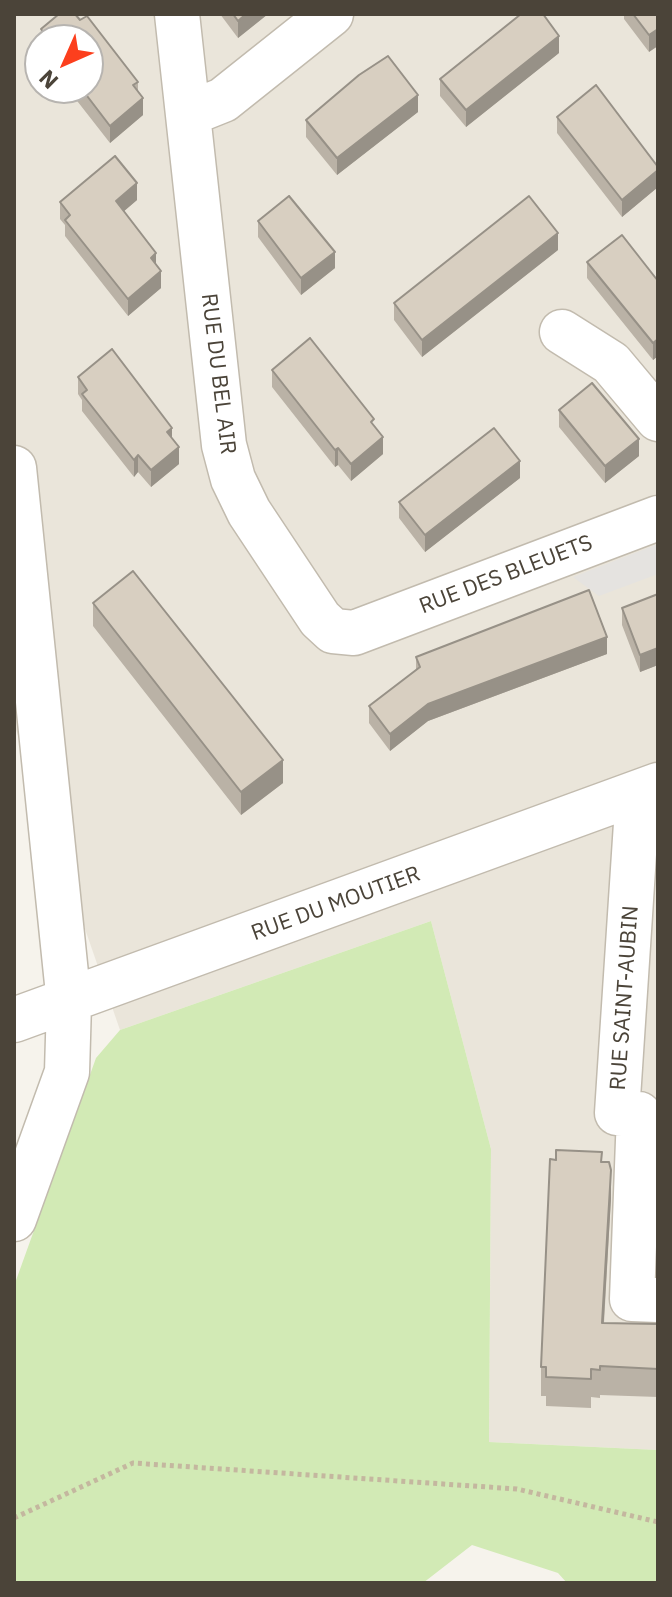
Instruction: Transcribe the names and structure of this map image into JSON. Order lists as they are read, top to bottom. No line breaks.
{"streets":{"street":["RUE DU BEL AIR","RUE DES BLEUETS","RUE DU MOUTIER","RUE SAINT-AUBIN"]},"crossings":[["RUE DU BEL AIR","RUE DES BLEUETS"],["RUE DU MOUTIER","RUE SAINT-AUBIN"]],"north":"bottom left"}
